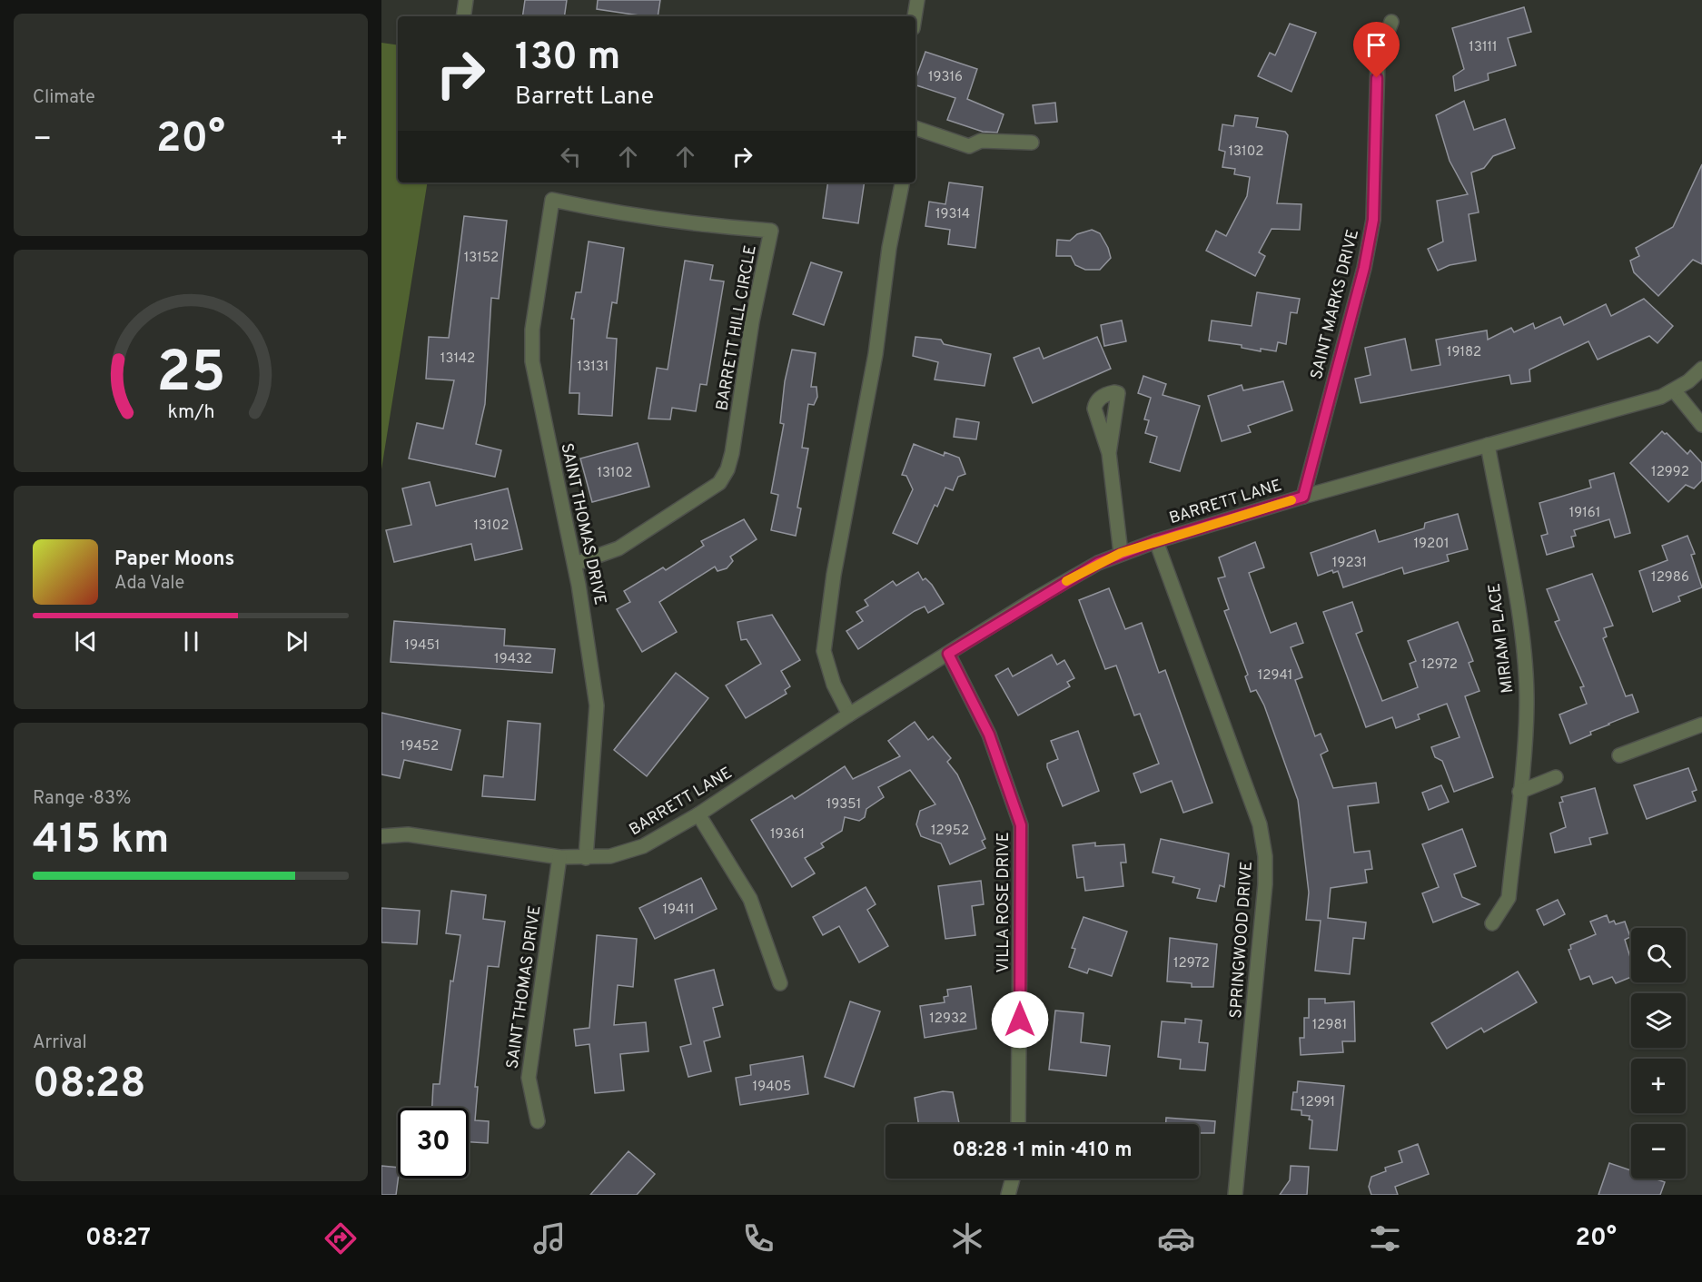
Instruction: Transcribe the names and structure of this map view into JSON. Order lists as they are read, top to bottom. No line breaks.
{"streets":{"street":["SAINT MARKS DRIVE","BARRETT HILL CIRCLE","BARRETT LANE","SAINT THOMAS DRIVE","MIRIAM PLACE","VILLA ROSE DRIVE","SPRINGWOOD DRIVE"]},"crossings":[["SAINT MARKS DRIVE","BARRETT LANE"],["BARRETT HILL CIRCLE","SAINT THOMAS DRIVE"],["BARRETT LANE","SAINT THOMAS DRIVE"],["BARRETT LANE","MIRIAM PLACE"],["BARRETT LANE","VILLA ROSE DRIVE"],["BARRETT LANE","SPRINGWOOD DRIVE"]],"house_numbers":["13111","19316","13102","19314","13152","19182","13142","13131","12992","13102","19161","13102","19201","19231","12986","19451","19432","12972","12941","19452","19351","12952","19361","19411","12972","12932","12981","19405","12991"],"page":{"tile":["Climate",["Range · 83%","415 km"],["Arrival","08:28"]],"turn":["130 m","Barrett Lane"],"heat":["−","20°","+"],"song":["Paper Moons","Ada Vale"],"map_buttons":["+","−"],"limit":"30","trip":"08:28 · 1 min · 410 m","tabs":["08:27","20°"],"gauge":["25","km/h"]}}
